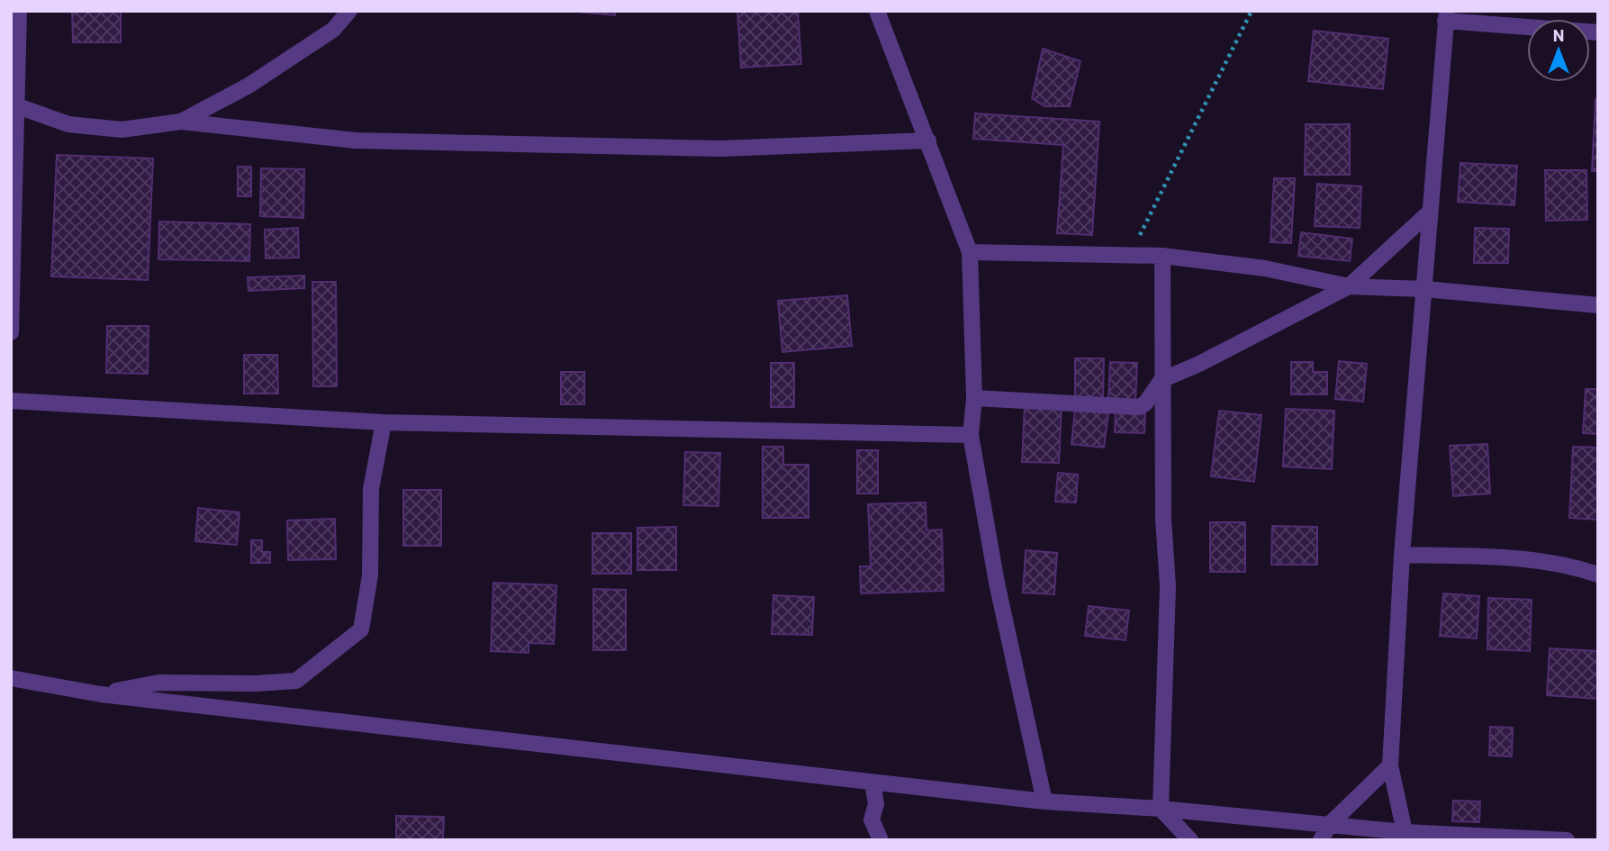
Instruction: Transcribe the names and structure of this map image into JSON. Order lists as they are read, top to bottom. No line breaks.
{"north":"top"}
